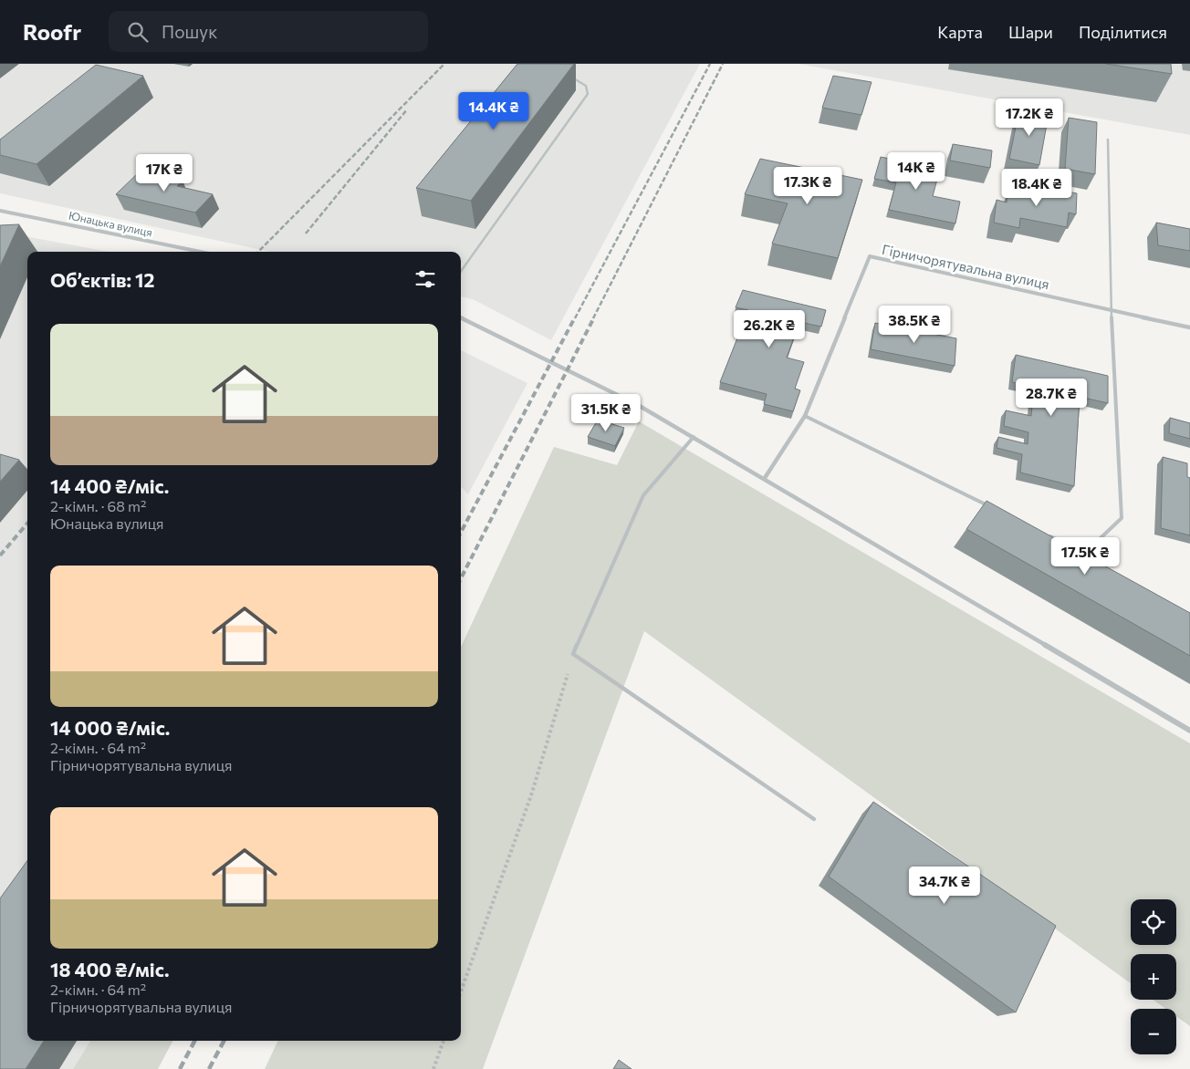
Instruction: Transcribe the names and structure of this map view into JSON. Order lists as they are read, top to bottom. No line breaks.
{"streets":{"street":["Юнацька вулиця","Гірничорятувальна вулиця"]},"page":{"header":"Roofr","search":"Пошук","nav":["Карта","Шари","Поділитися"],"price":["14.4K ₴","17.2K ₴","14K ₴","17K ₴","17.3K ₴","18.4K ₴","38.5K ₴","26.2K ₴","28.7K ₴","31.5K ₴","17.5K ₴","34.7K ₴"],"heading":"Об’єктів: 12","list":[{"name":"14 400 ₴/міс.","note":"2-кімн. · 68 m² · Юнацька вулиця"},{"name":"14 000 ₴/міс.","note":"2-кімн. · 64 m² · Гірничорятувальна вулиця"},{"name":"18 400 ₴/міс.","note":"2-кімн. · 64 m² · Гірничорятувальна вулиця"}],"map_buttons":["+","−"]}}
